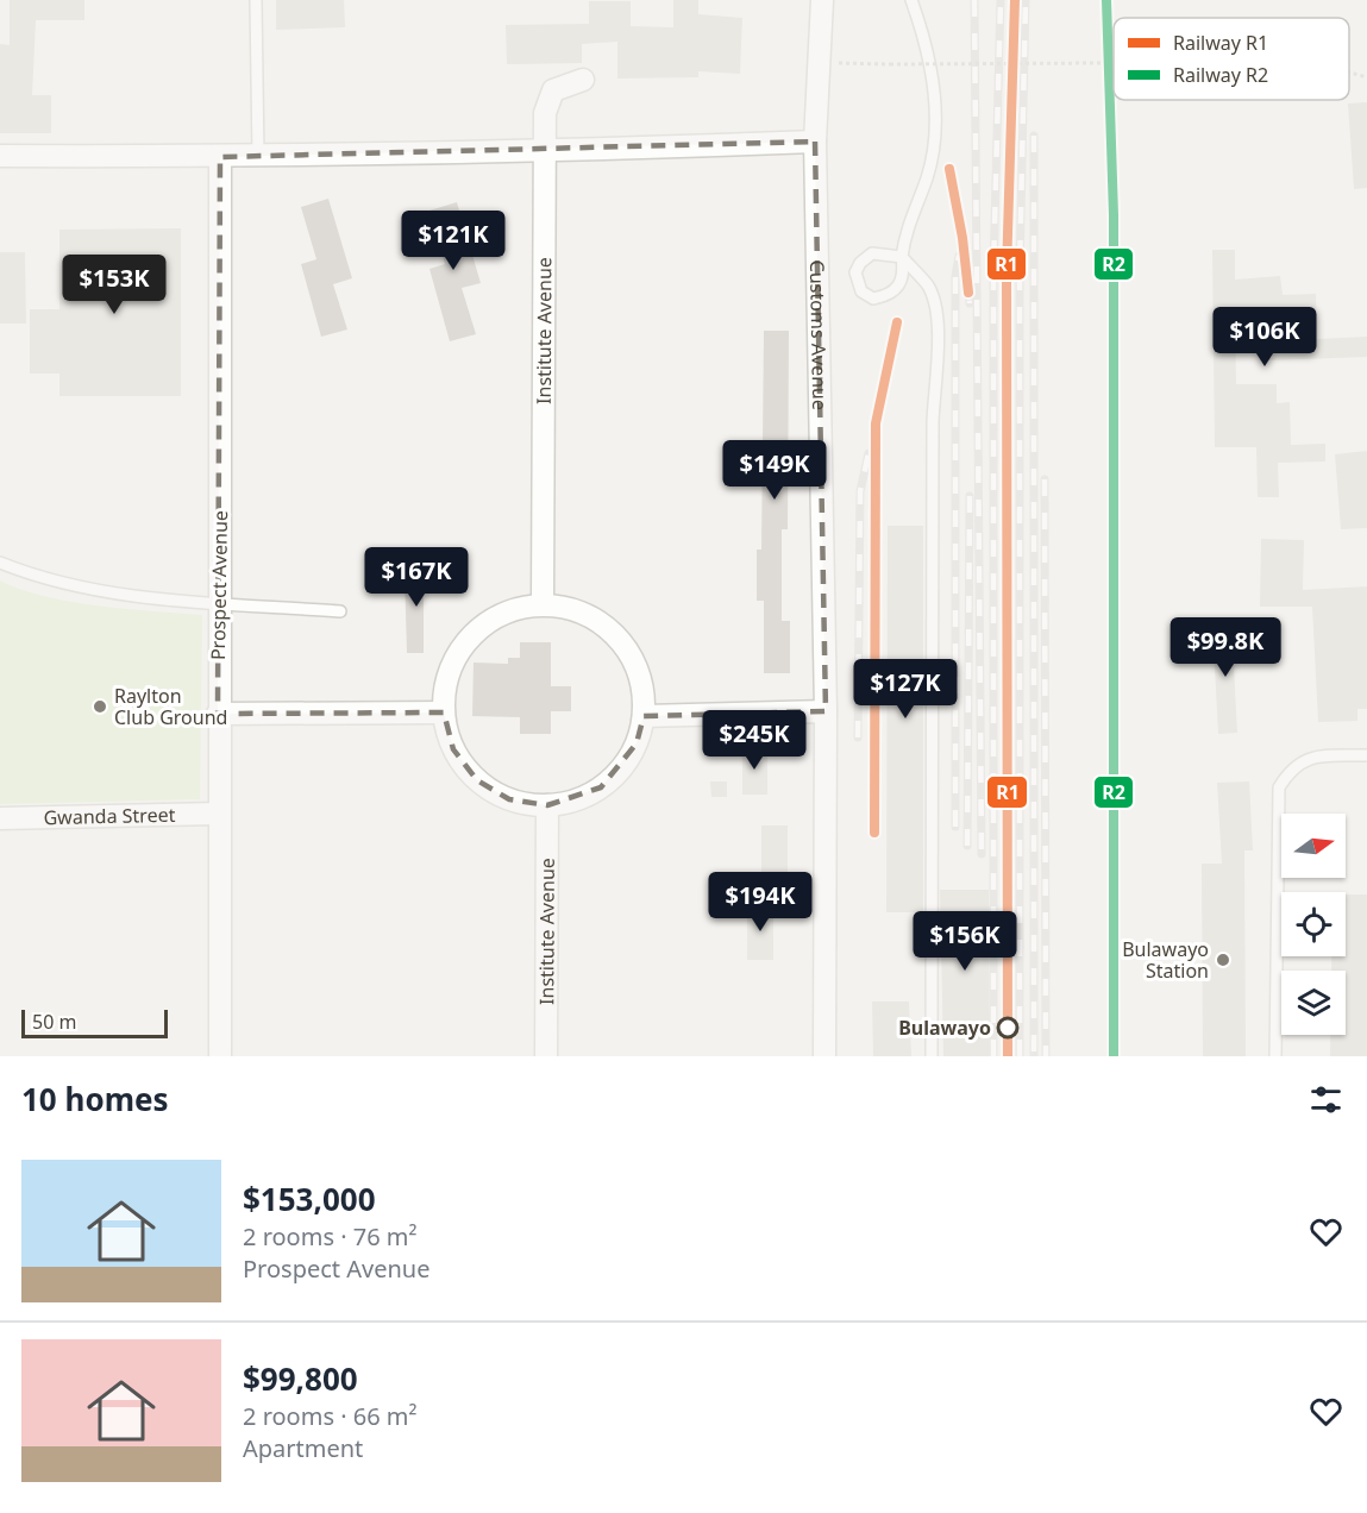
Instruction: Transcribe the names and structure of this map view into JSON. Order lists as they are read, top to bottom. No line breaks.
{"streets":{"street":["Institute Avenue","Customs Avenue","Prospect Avenue","Gwanda Street"]},"crossings":[["Prospect Avenue","Gwanda Street"]],"places":["Raylton Club Ground","Bulawayo Station","Bulawayo"],"lines":["rail line R1","rail line R2"],"legend":["Railway R1","Railway R2"],"scale_bar":"50 m","north":"right","page":{"price":["$121K","$153K","$106K","$149K","$167K","$99.8K","$127K","$245K","$194K","$156K"],"scale":"50 m","heading":"10 homes","list":[{"name":"$153,000","note":"2 rooms · 76 m² · Prospect Avenue"},{"name":"$99,800","note":"2 rooms · 66 m² · Apartment"}]}}
